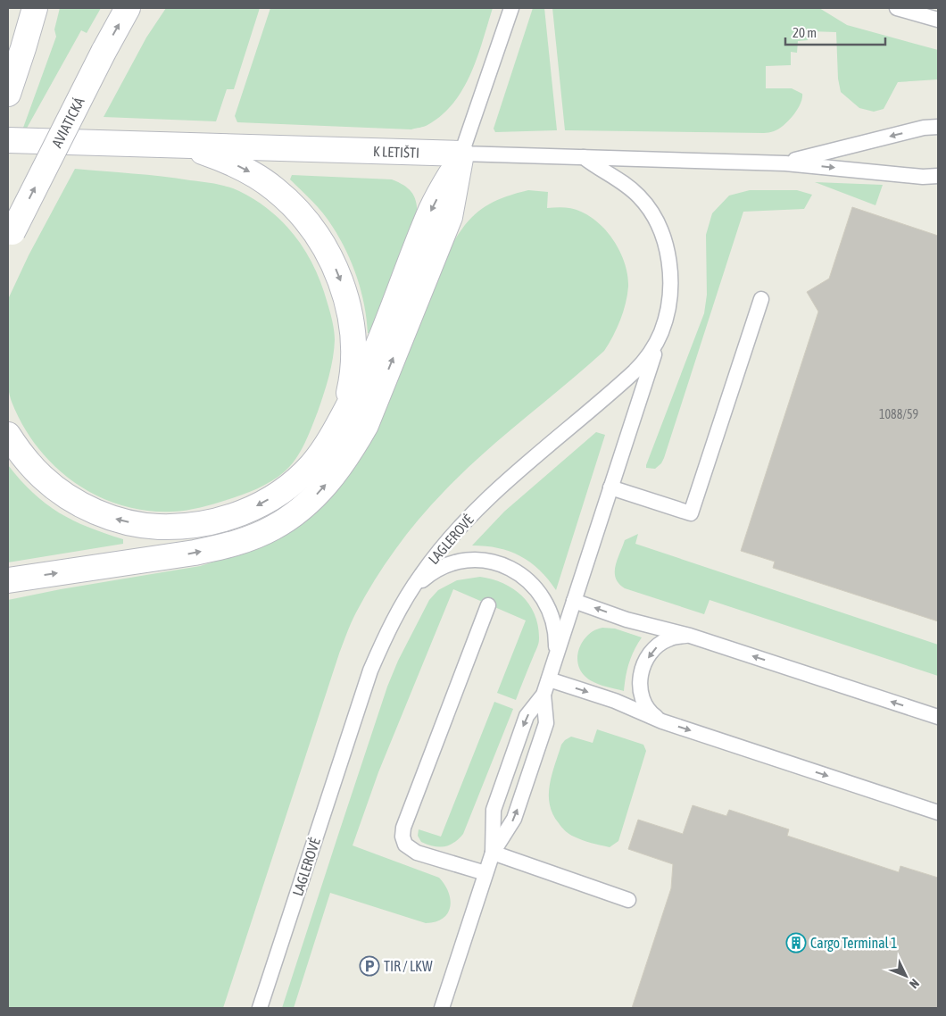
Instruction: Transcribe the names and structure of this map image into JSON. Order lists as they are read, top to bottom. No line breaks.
{"streets":{"main road":["AVIATICKÁ","K LETIŠTI"],"lane":["LAGLEROVÉ"]},"crossings":[["K LETIŠTI","LAGLEROVÉ"]],"places":{"building":["Cargo Terminal 1"],"parking":["TIR / LKW"]},"house_numbers":["1088/59"],"scale_bar":"20 m","north":"bottom right"}
